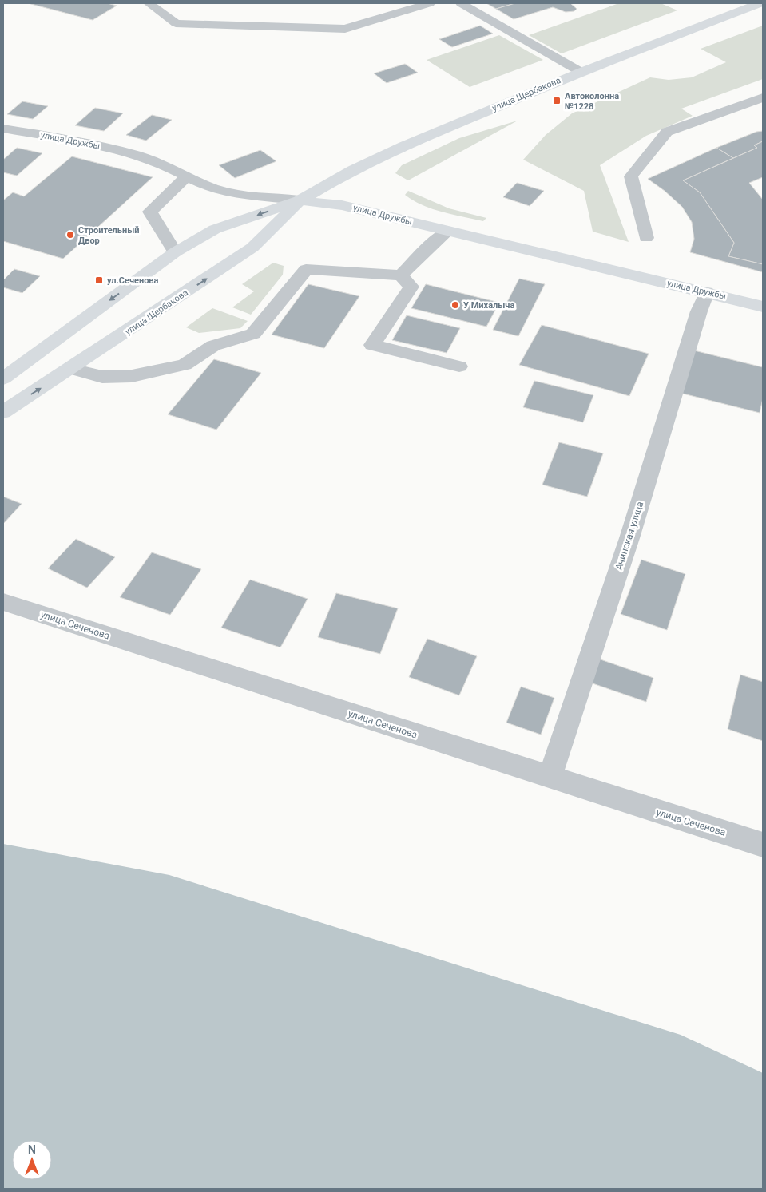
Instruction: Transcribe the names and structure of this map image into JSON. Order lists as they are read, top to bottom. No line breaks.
{"streets":{"main road":["улица Щербакова","улица Дружбы"],"street":["Ачинская улица","улица Сеченова"]},"crossings":[["улица Щербакова","улица Дружбы"],["улица Дружбы","Ачинская улица"],["Ачинская улица","улица Сеченова"]],"places":{"transit":["Автоколонна №1228","ул.Сеченова"],"other":["Строительный Двор","У Михалыча"]},"north":"top"}
